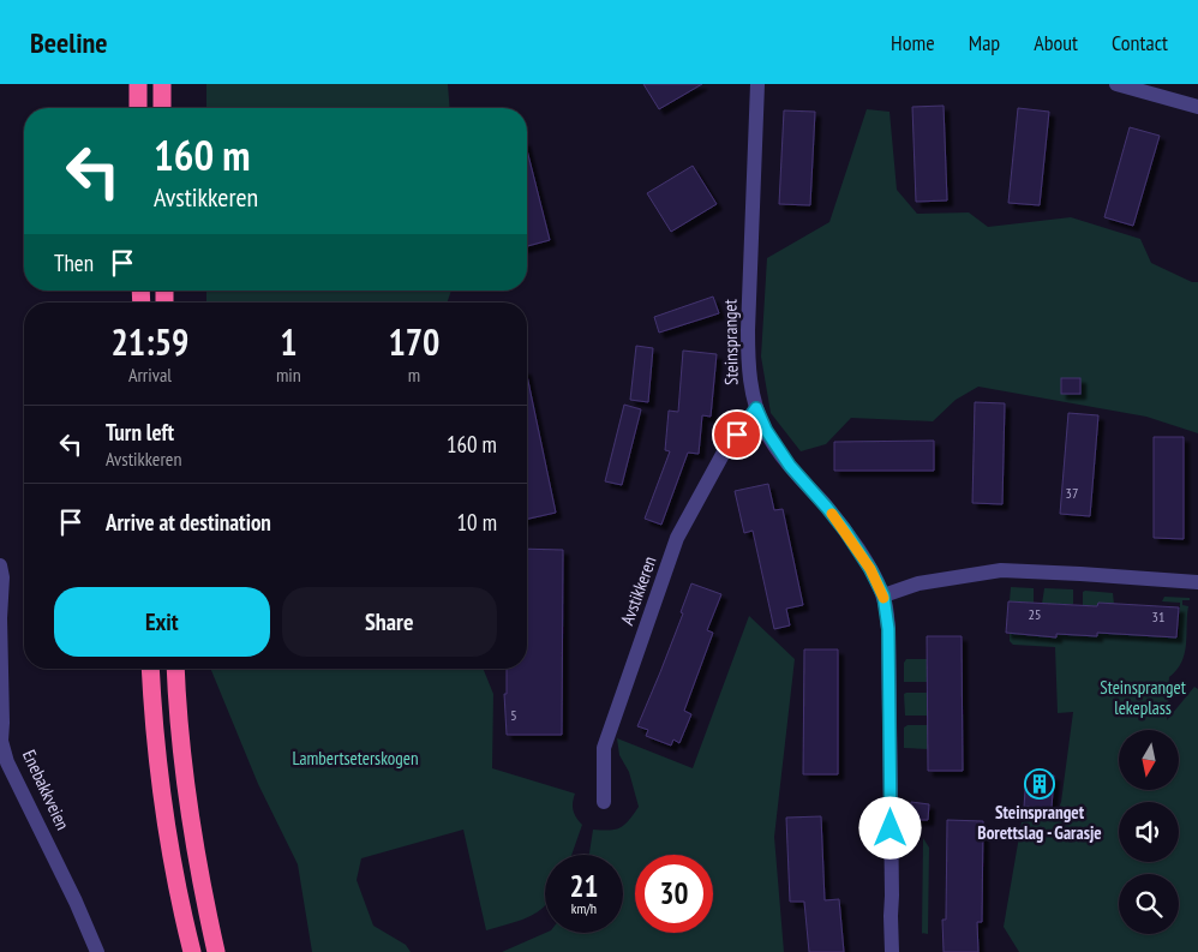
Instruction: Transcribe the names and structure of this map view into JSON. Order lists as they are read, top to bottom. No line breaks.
{"streets":{"street":["Steinspranget","Avstikkeren","Enebakkveien"]},"crossings":[["Steinspranget","Avstikkeren"]],"parks":["Steinspranget lekeplass","Lambertseterskogen"],"places":{"building":["Steinspranget Borettslag - Garasje"]},"house_numbers":["37","25","31","5"],"north":"bottom","page":{"header":"Beeline","nav":["Home","Map","About","Contact"],"turn":["160 m","Avstikkeren"],"then":"Then","eta":["21:59","Arrival","1","min","170","m"],"list":[{"name":"Turn left","note":"Avstikkeren","value":"160 m"},{"name":"Arrive at destination","value":"10 m"}],"buttons":["Exit","Share"],"speed":"21 km/h","limit":"30"}}
